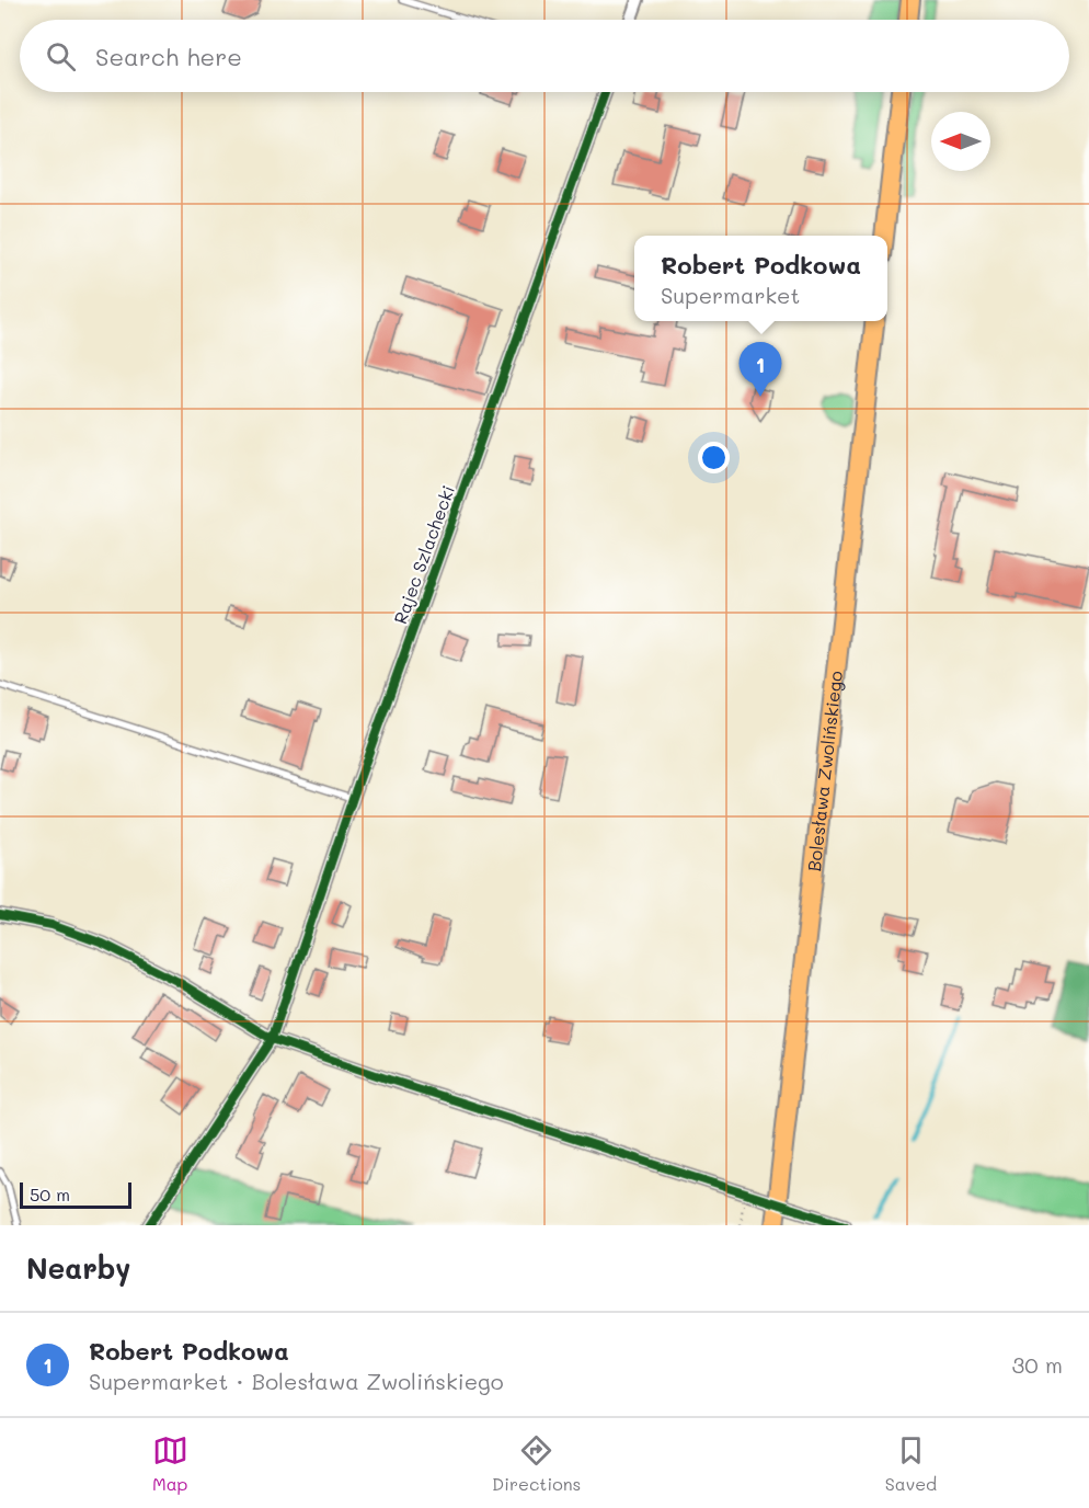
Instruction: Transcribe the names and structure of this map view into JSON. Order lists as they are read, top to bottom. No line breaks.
{"streets":{"main road":["Bolesława Zwolińskiego"],"street":["Rajec Szlachecki"]},"scale_bar":"50 m","north":"left","page":{"search":"Search here","popup":["Robert Podkowa","Supermarket"],"pins":"1","scale":"50 m","heading":"Nearby","list":[{"mark":"1","name":"Robert Podkowa","note":"Supermarket · Bolesława Zwolińskiego","value":"30 m"}],"nav":["Map","Directions","Saved"]}}
